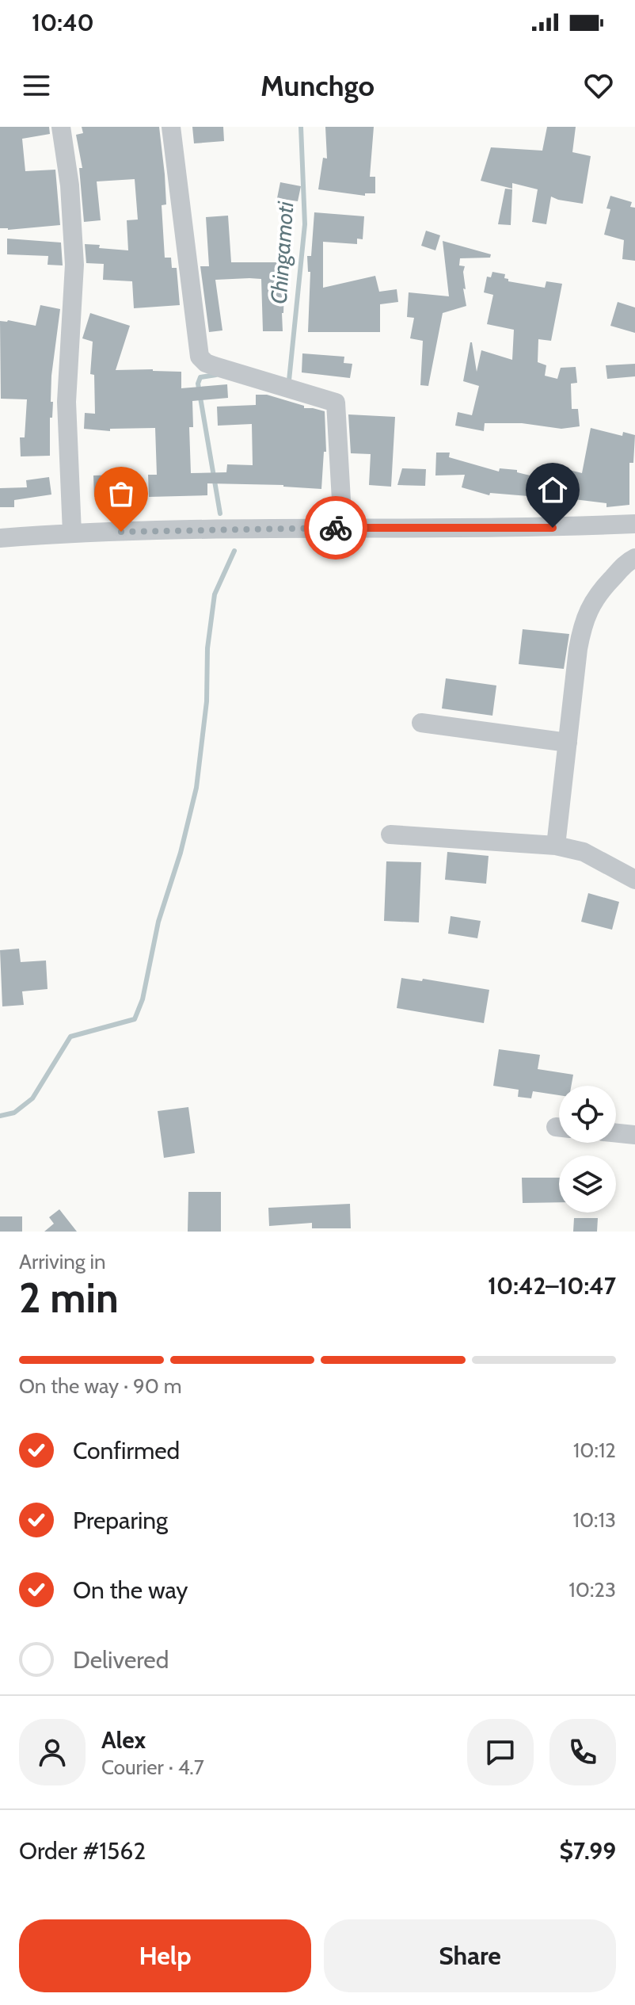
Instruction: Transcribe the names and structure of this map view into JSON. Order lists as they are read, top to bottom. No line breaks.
{"water":["Chingamoti"],"page":{"status":"10:40","header":"Munchgo","heading":["2 min","Arriving in","10:42–10:47"],"panel":["Alex","Courier · 4.7","Order #1562","$7.99"],"bar":"On the way · 90 m","list":[["Confirmed","10:12"],["Preparing","10:13"],["On the way","10:23"],"Delivered"],"buttons":["Help","Share"]}}
